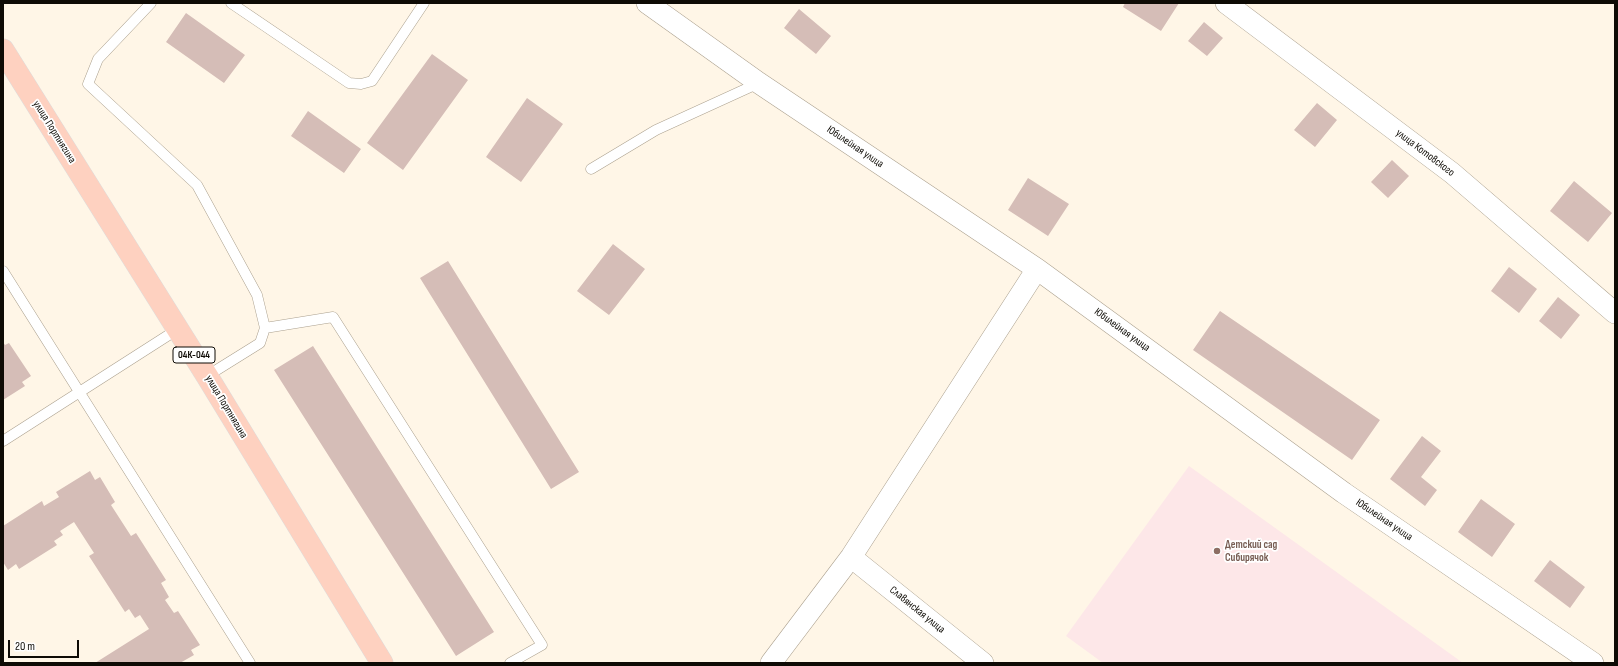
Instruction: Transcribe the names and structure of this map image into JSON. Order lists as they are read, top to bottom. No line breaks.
{"streets":{"main road":["улица Портнягина","04К-044"],"street":["Юбилейная улица","улица Котовского","Славянская улица"]},"places":["Детский сад Сибирячок"],"scale_bar":"20 m"}
